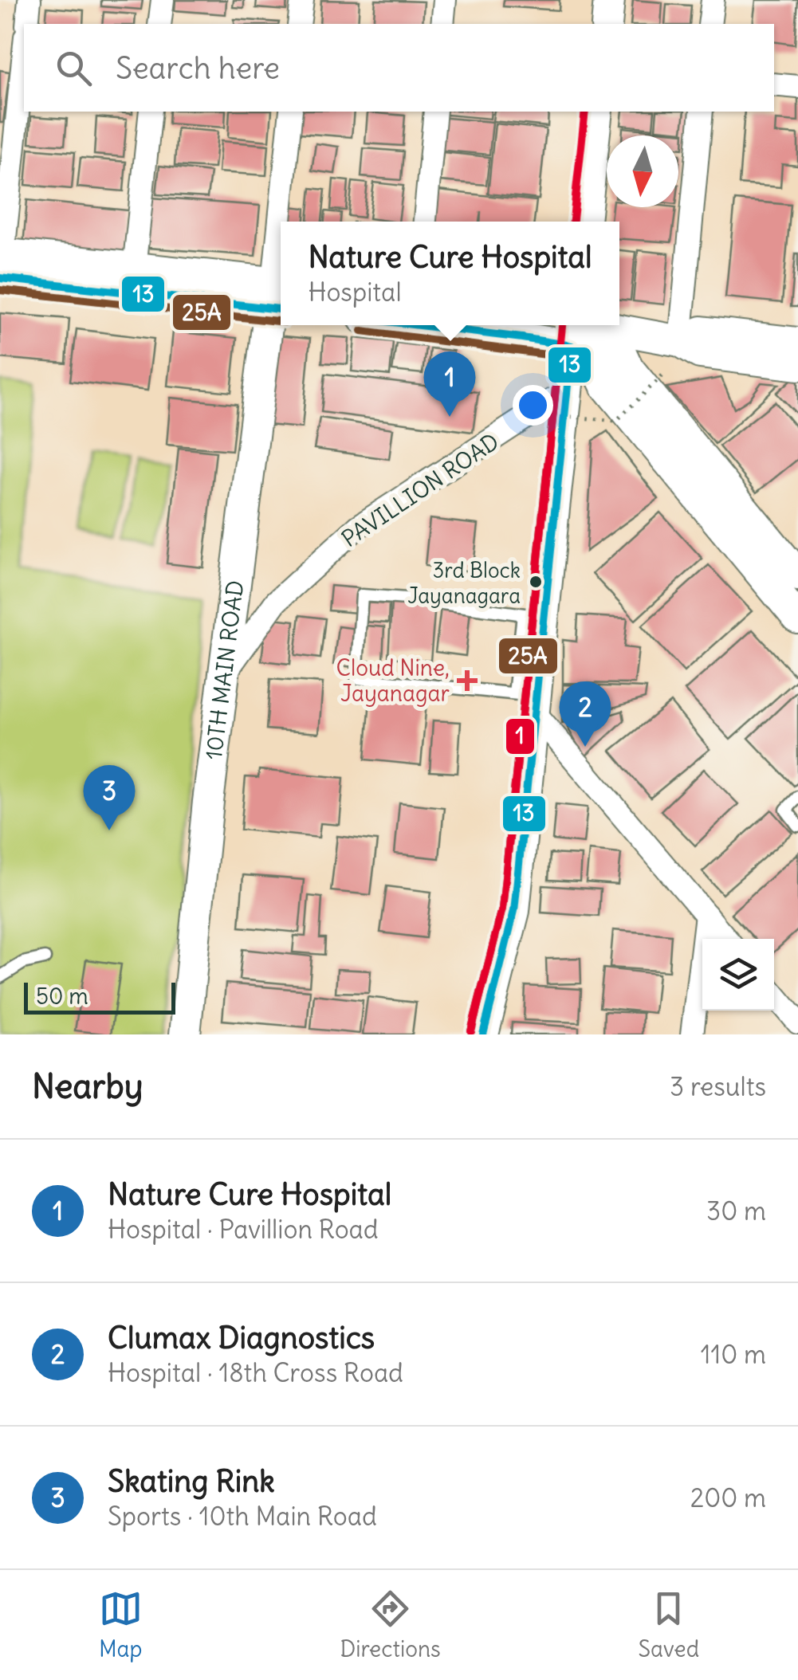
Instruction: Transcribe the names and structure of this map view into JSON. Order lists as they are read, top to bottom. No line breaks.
{"streets":{"main road":["10TH MAIN ROAD"],"street":["PAVILLION ROAD"]},"crossings":[["PAVILLION ROAD","10TH MAIN ROAD"]],"places":{"other":["3rd Block Jayanagara"],"health":["Cloud Nine, Jayanagar"]},"lines":["transit line 1","transit line 13","transit line 25A"],"scale_bar":"50 m","north":"bottom","page":{"search":"Search here","popup":["Nature Cure Hospital","Hospital"],"pins":["1","2","3"],"scale":"50 m","heading":["Nearby","3 results"],"list":[{"mark":"1","name":"Nature Cure Hospital","note":"Hospital · Pavillion Road","value":"30 m"},{"mark":"2","name":"Clumax Diagnostics","note":"Hospital · 18th Cross Road","value":"110 m"},{"mark":"3","name":"Skating Rink","note":"Sports · 10th Main Road","value":"200 m"}],"nav":["Map","Directions","Saved"]}}
